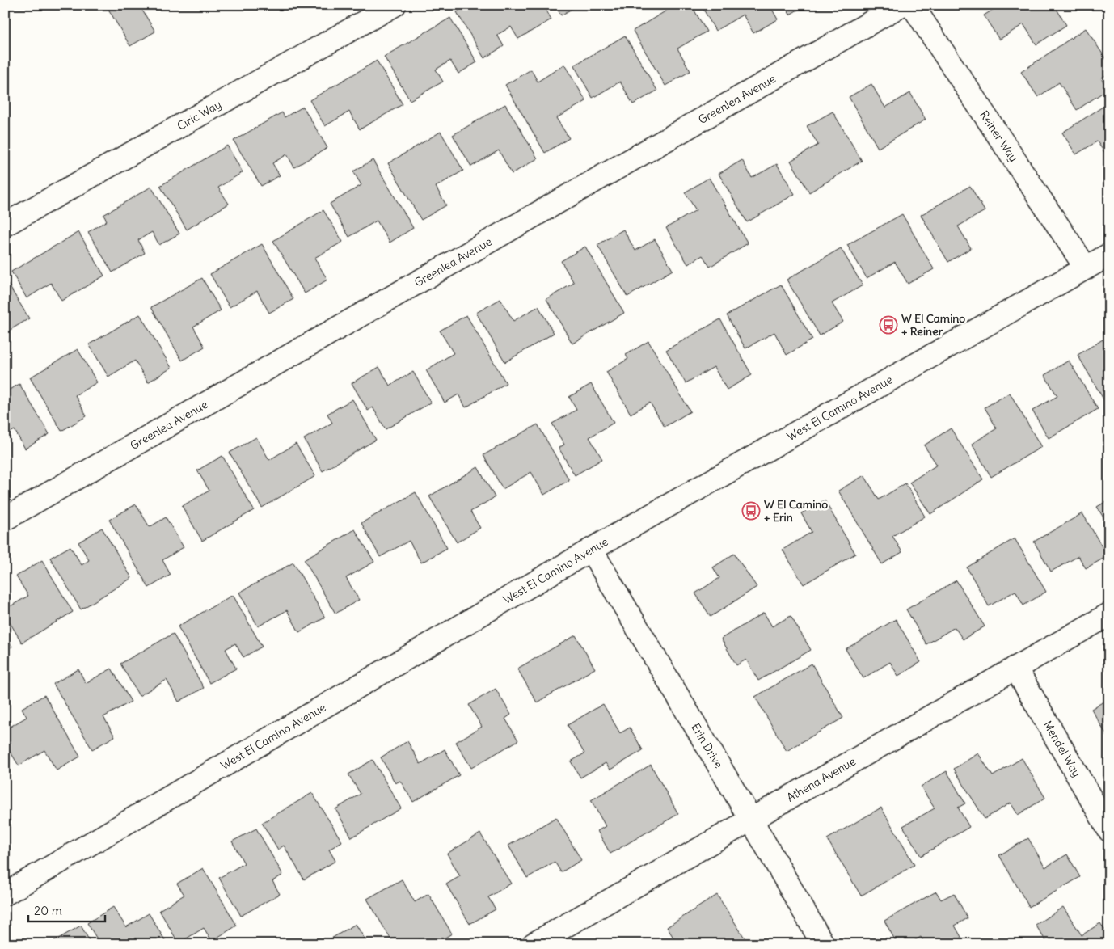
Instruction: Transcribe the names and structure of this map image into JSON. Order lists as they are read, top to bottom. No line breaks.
{"streets":{"street":["Greenlea Avenue","Ciric Way","Reiner Way","West El Camino Avenue","Erin Drive","Mendel Way","Athena Avenue"]},"crossings":[["Reiner Way","West El Camino Avenue"],["West El Camino Avenue","Erin Drive"],["Erin Drive","Athena Avenue"],["Mendel Way","Athena Avenue"]],"places":{"bus stop":["W El Camino + Reiner","W El Camino + Erin"]},"scale_bar":"20 m"}
